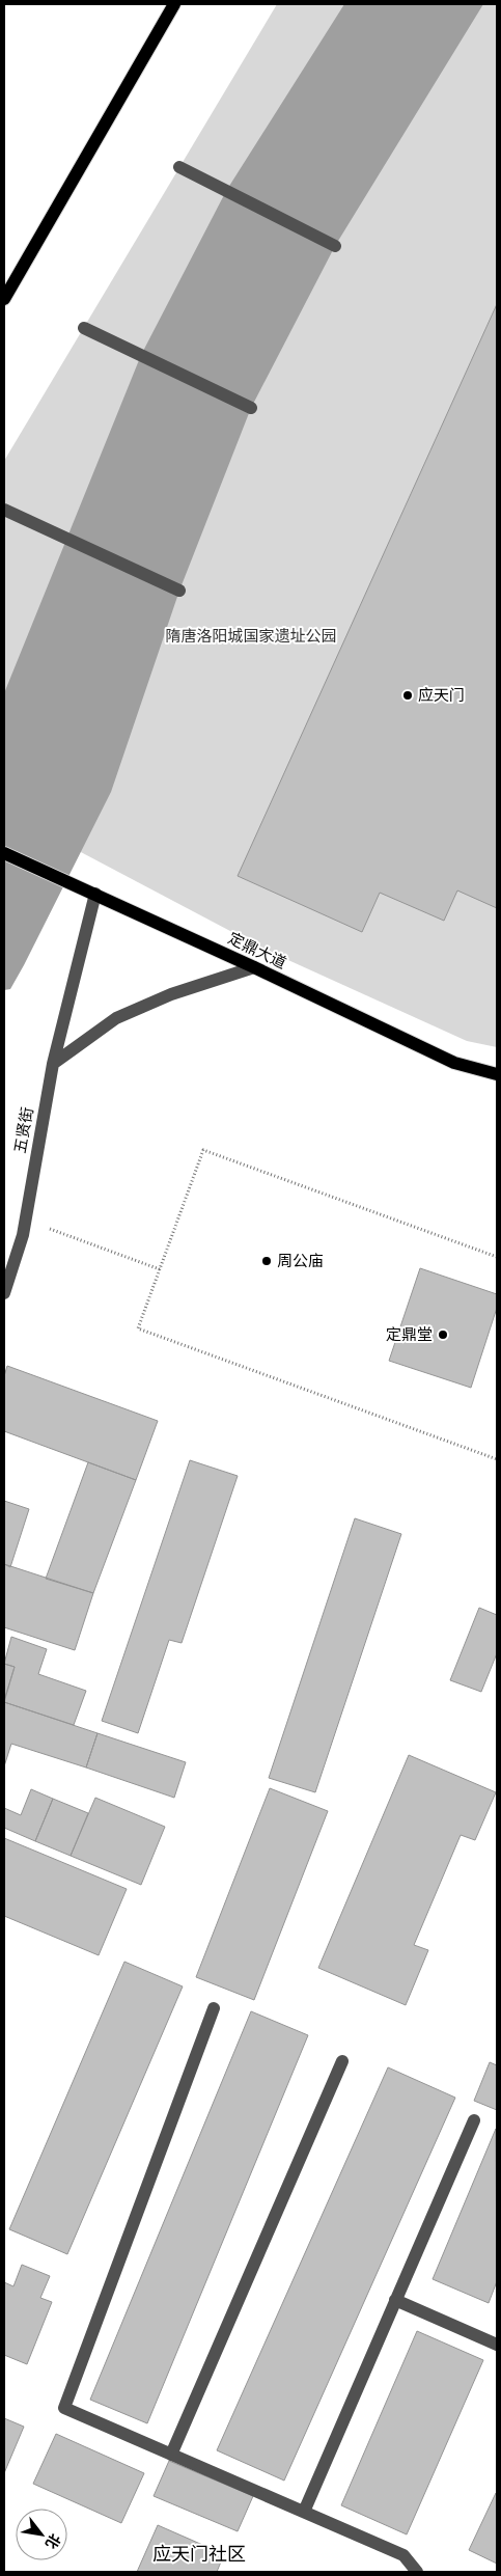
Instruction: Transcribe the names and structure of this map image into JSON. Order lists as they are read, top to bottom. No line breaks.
{"streets":{"main road":["定鼎大道"],"street":["五贤街"]},"crossings":[["定鼎大道","五贤街"]],"districts":["应天门社区"],"parks":["隋唐洛阳城国家遗址公园"],"places":["应天门","周公庙","定鼎堂"],"north":"bottom right"}
